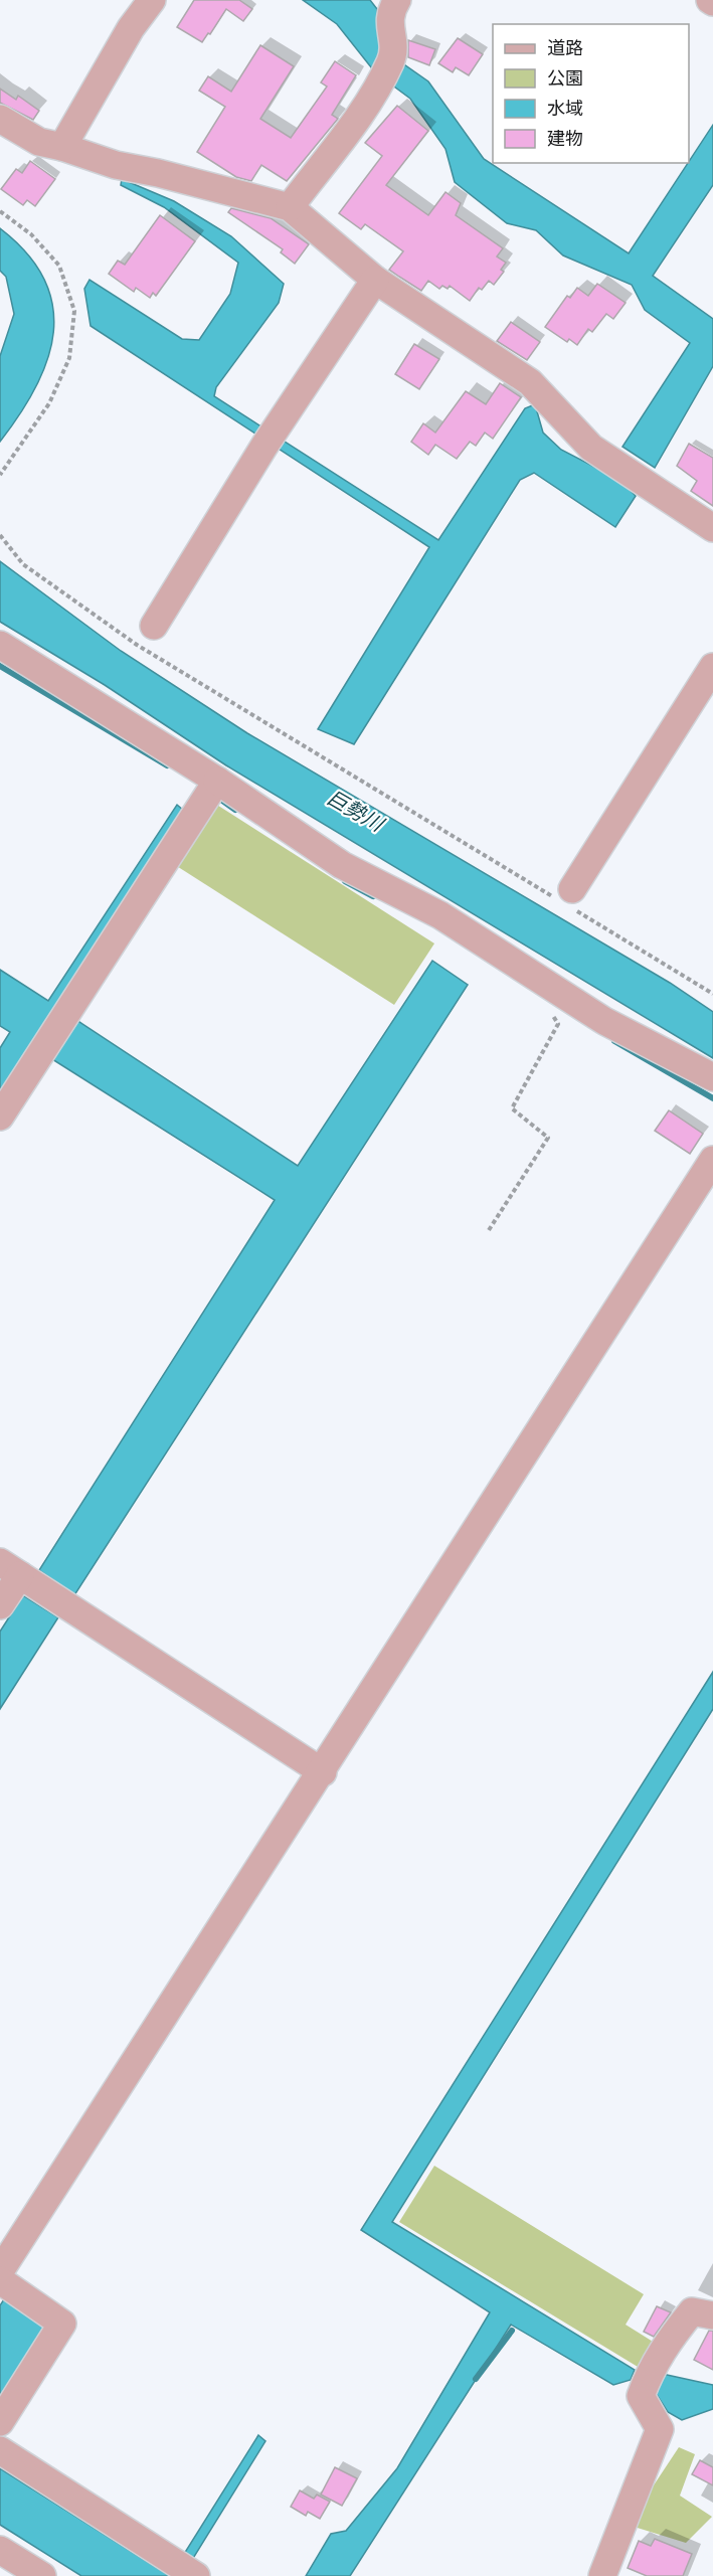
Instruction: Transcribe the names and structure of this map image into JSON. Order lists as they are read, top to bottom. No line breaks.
{"water":["巨勢川"],"legend":["道路","公園","水域","建物"]}
